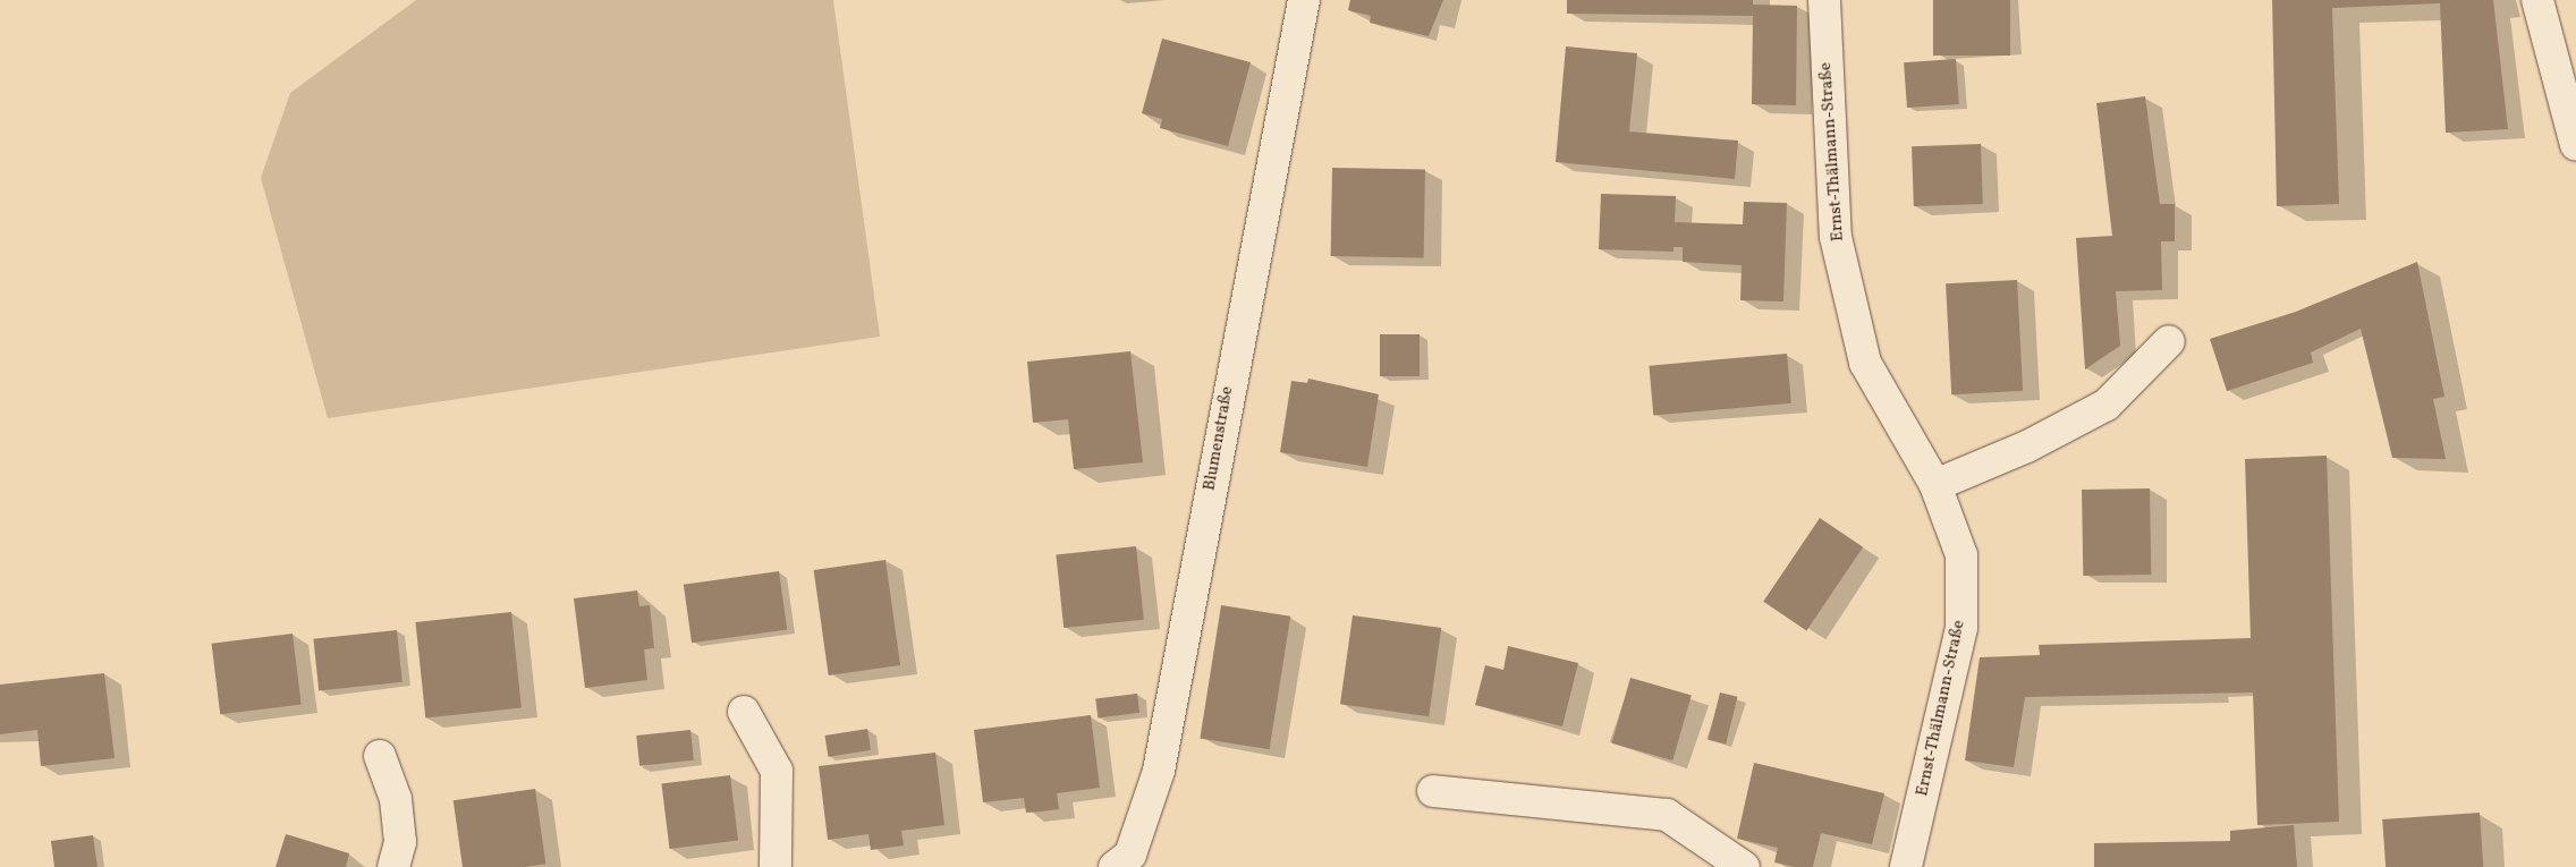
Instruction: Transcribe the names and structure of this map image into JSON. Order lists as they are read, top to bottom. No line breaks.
{"streets":{"street":["Ernst-Thälmann-Straße","Blumenstraße"]}}
